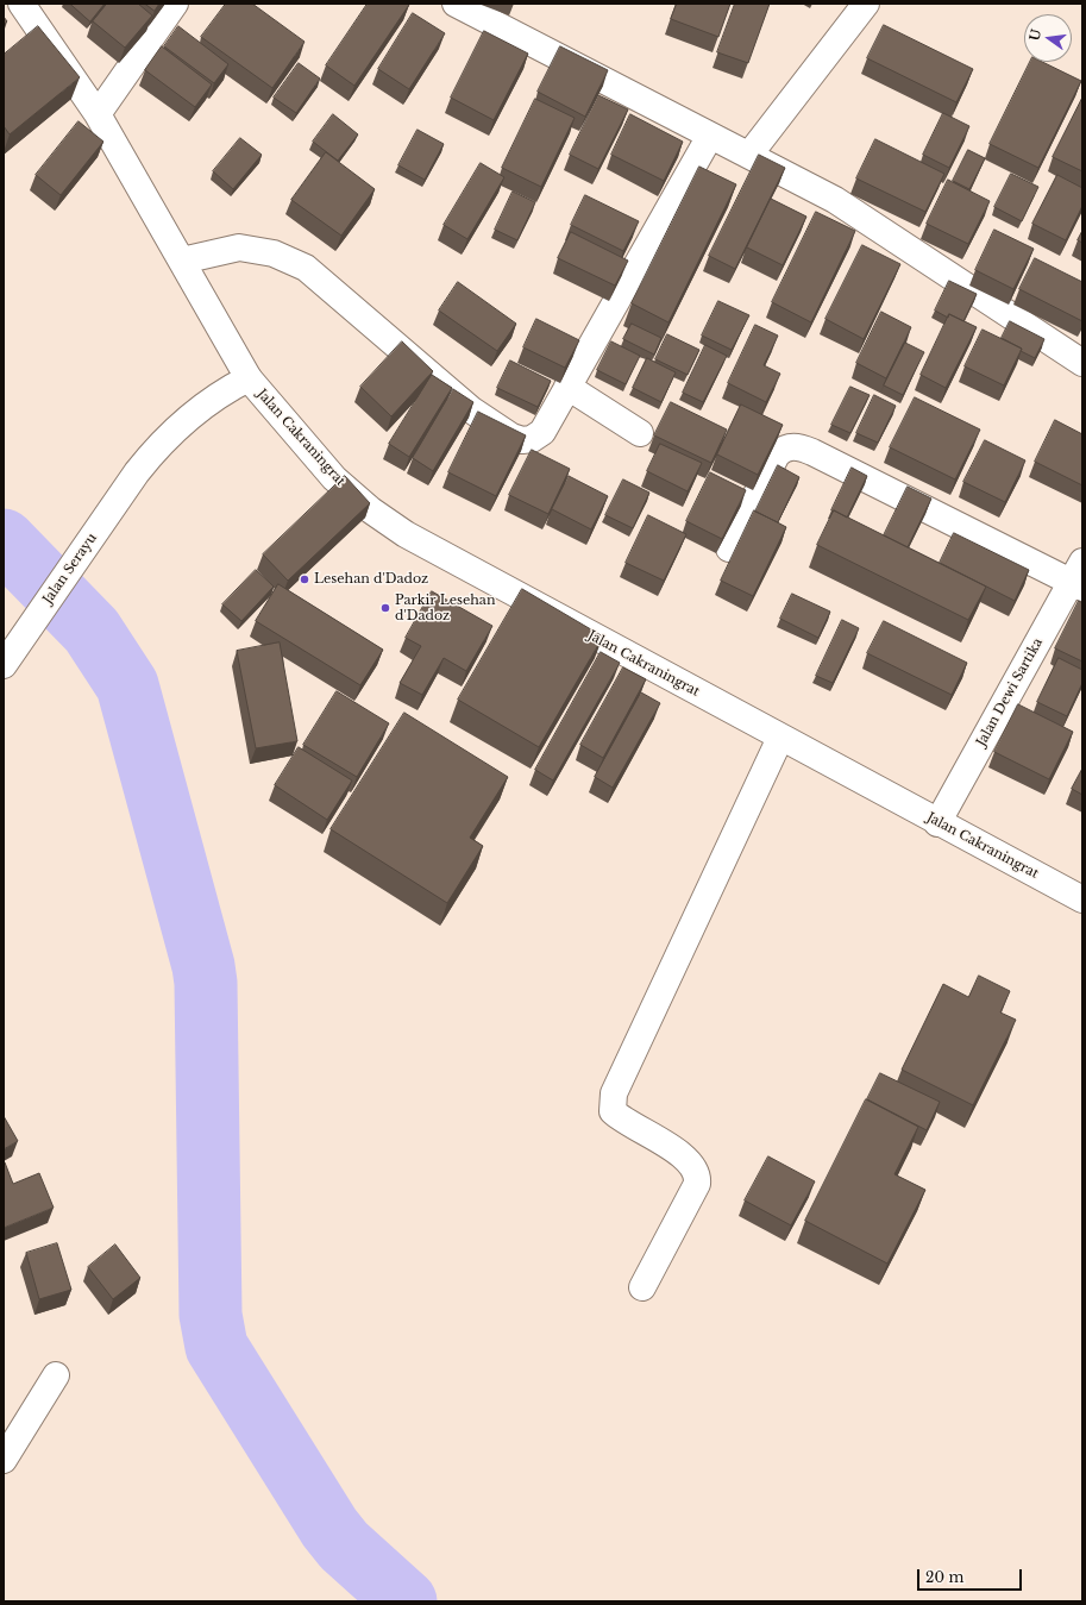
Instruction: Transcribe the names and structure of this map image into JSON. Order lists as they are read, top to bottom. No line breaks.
{"streets":{"street":["Jalan Cakraningrat","Jalan Serayu","Jalan Dewi Sartika"]},"crossings":[["Jalan Cakraningrat","Jalan Serayu"],["Jalan Cakraningrat","Jalan Dewi Sartika"]],"places":["Lesehan d'Dadoz","Parkir Lesehan d'Dadoz"],"scale_bar":"20 m","north":"left"}
